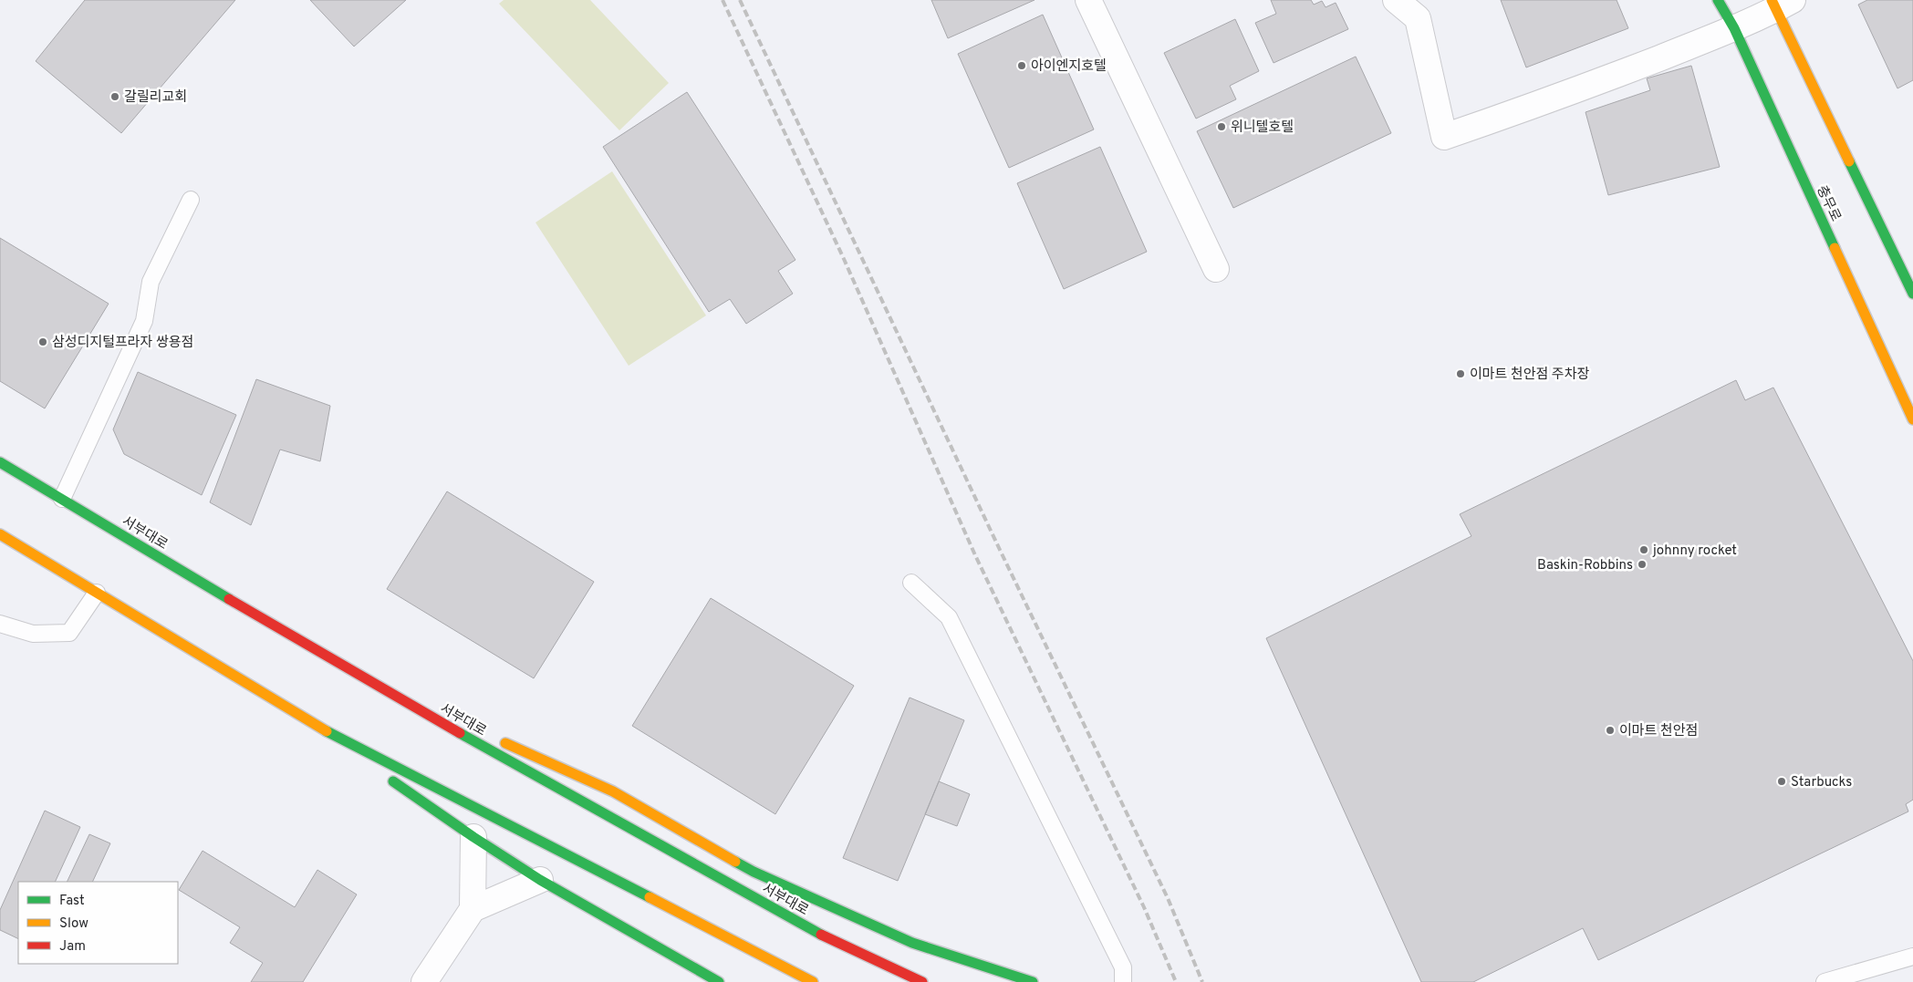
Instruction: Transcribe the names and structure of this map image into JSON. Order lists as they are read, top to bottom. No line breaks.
{"streets":{"main road":["충무로","서부대로"]},"places":["아이엔지호텔","갈릴리교회","위니텔호텔","삼성디지털프라자 쌍용점","이마트 천안점 주차장","johnny rocket","Baskin-Robbins","이마트 천안점","Starbucks"],"legend":["Fast","Slow","Jam"]}
